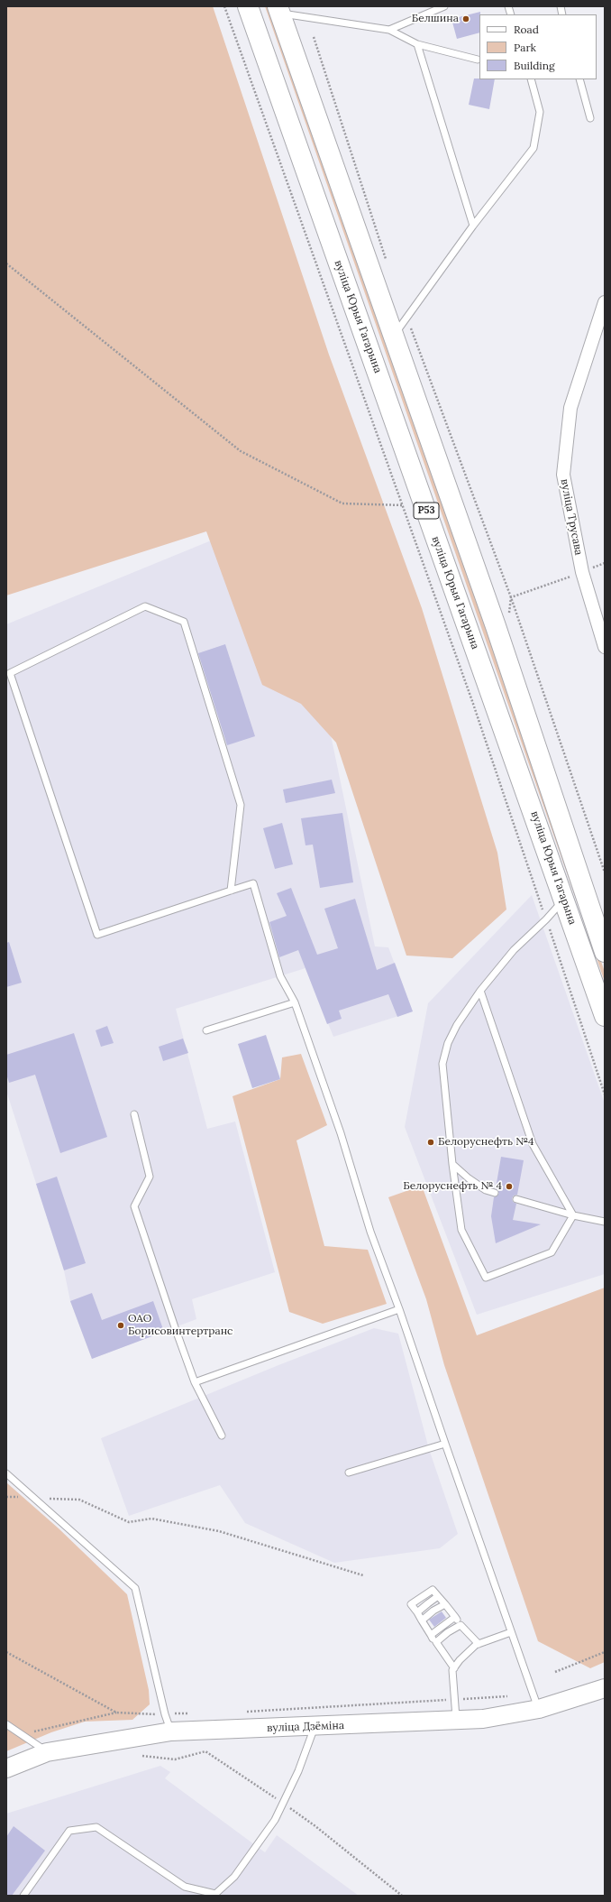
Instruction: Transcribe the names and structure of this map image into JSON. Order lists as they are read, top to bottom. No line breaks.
{"streets":{"main road":["вуліца Юрыя Гагарына","Р53","вуліца Дзёміна"],"street":["вуліца Трусава"]},"places":["Белшина","Белоруснефть №4","Белоруснефть № 4","ОАО Борисовинтертранс"],"legend":["Road","Park","Building"]}
